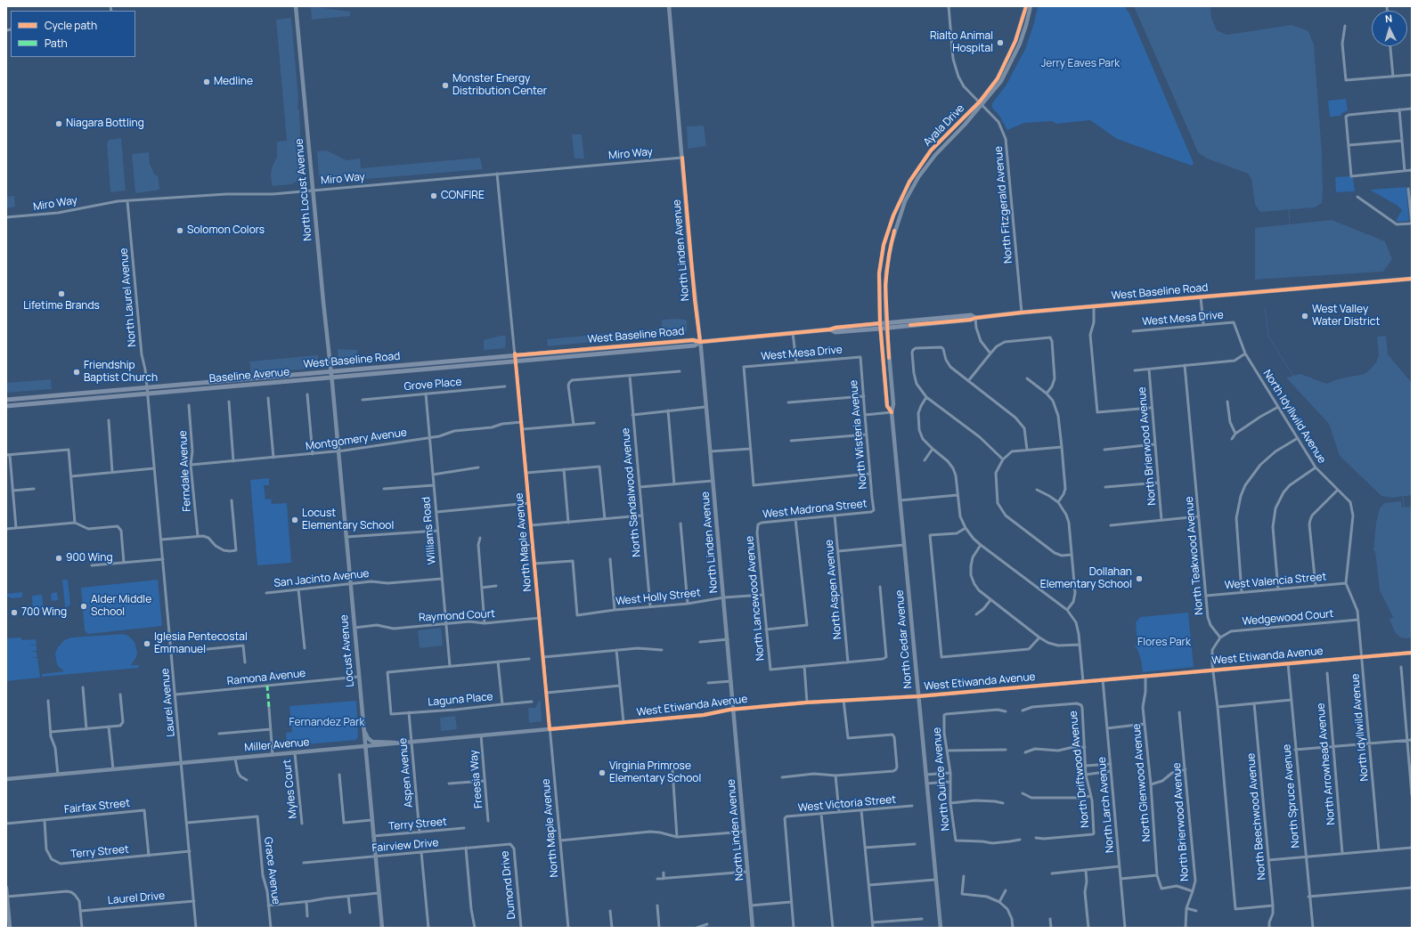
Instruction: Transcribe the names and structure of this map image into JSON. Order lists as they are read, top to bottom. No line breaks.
{"streets":{"main road":["West Baseline Road","Baseline Avenue"],"street":["Ayala Drive","Miro Way","North Locust Avenue","North Fitzgerald Avenue","North Linden Avenue","North Laurel Avenue","West Mesa Drive","Grove Place","North Idyllwild Avenue","North Wisteria Avenue","Montgomery Avenue","North Brierwood Avenue","Ferndale Avenue","North Sandalwood Avenue","West Madrona Street","Williams Road","North Maple Avenue","North Teakwood Avenue","San Jacinto Avenue","West Valencia Street","North Aspen Avenue","West Holly Street","North Lancewood Avenue","Raymond Court","Wedgewood Court","North Cedar Avenue","Locust Avenue","West Etiwanda Avenue","Ramona Avenue","Laguna Place","Laurel Avenue","Miller Avenue","North Arrowhead Avenue","North Driftwood Avenue","Aspen Avenue","Freesia Way","North Quince Avenue","North Glenwood Avenue","Myles Court","North Spruce Avenue","West Victoria Street","North Larch Avenue","Fairfax Street","North Beechwood Avenue","Terry Street","Fairview Drive","Grace Avenue","Dumond Drive","Laurel Drive"]},"crossings":[["Ayala Drive","North Fitzgerald Avenue"],["Ayala Drive","West Baseline Road"],["Ayala Drive","North Cedar Avenue"],["Miro Way","North Locust Avenue"],["Miro Way","North Linden Avenue"],["Miro Way","North Laurel Avenue"],["Miro Way","North Maple Avenue"],["North Locust Avenue","West Baseline Road"],["North Locust Avenue","Locust Avenue"],["North Fitzgerald Avenue","West Baseline Road"],["North Linden Avenue","West Baseline Road"],["North Linden Avenue","West Holly Street"],["North Linden Avenue","West Etiwanda Avenue"],["West Baseline Road","North Laurel Avenue"],["West Baseline Road","Baseline Avenue"],["West Baseline Road","North Maple Avenue"],["West Baseline Road","North Cedar Avenue"],["West Baseline Road","Locust Avenue"],["West Baseline Road","Laurel Avenue"],["North Laurel Avenue","Baseline Avenue"],["North Laurel Avenue","Laurel Avenue"],["West Mesa Drive","North Idyllwild Avenue"],["West Mesa Drive","North Wisteria Avenue"],["Baseline Avenue","North Maple Avenue"],["Baseline Avenue","Locust Avenue"],["Baseline Avenue","Laurel Avenue"],["Grove Place","Williams Road"],["North Idyllwild Avenue","West Valencia Street"],["North Idyllwild Avenue","Wedgewood Court"],["North Idyllwild Avenue","West Etiwanda Avenue"],["North Wisteria Avenue","West Madrona Street"],["Montgomery Avenue","Ferndale Avenue"],["Montgomery Avenue","Williams Road"],["Montgomery Avenue","North Maple Avenue"],["Montgomery Avenue","Locust Avenue"],["North Brierwood Avenue","North Glenwood Avenue"],["North Sandalwood Avenue","West Holly Street"],["West Madrona Street","North Aspen Avenue"],["West Madrona Street","North Lancewood Avenue"],["Williams Road","San Jacinto Avenue"],["Williams Road","Raymond Court"],["Williams Road","Laguna Place"],["North Maple Avenue","West Holly Street"],["North Maple Avenue","Raymond Court"],["North Maple Avenue","West Etiwanda Avenue"],["North Maple Avenue","Miller Avenue"],["North Teakwood Avenue","West Valencia Street"],["North Teakwood Avenue","Wedgewood Court"],["San Jacinto Avenue","Locust Avenue"],["West Holly Street","North Lancewood Avenue"],["Raymond Court","Locust Avenue"],["North Cedar Avenue","West Etiwanda Avenue"],["Locust Avenue","Ramona Avenue"],["Locust Avenue","Miller Avenue"],["Locust Avenue","Terry Street"],["Locust Avenue","Fairview Drive"],["West Etiwanda Avenue","Miller Avenue"],["West Etiwanda Avenue","North Glenwood Avenue"],["West Etiwanda Avenue","North Spruce Avenue"],["West Etiwanda Avenue","North Larch Avenue"],["Ramona Avenue","Laurel Avenue"],["Laguna Place","Aspen Avenue"],["Laurel Avenue","Miller Avenue"],["Laurel Avenue","Terry Street"],["Laurel Avenue","Grace Avenue"],["Laurel Avenue","Laurel Drive"],["Miller Avenue","Aspen Avenue"],["Miller Avenue","Freesia Way"],["Miller Avenue","Myles Court"],["Aspen Avenue","Terry Street"],["Fairfax Street","Terry Street"],["Fairview Drive","Dumond Drive"]],"parks":["Jerry Eaves Park","Flores Park","Fernandez Park"],"places":["Rialto Animal Hospital","Medline","Monster Energy Distribution Center","Niagara Bottling","CONFIRE","Solomon Colors","Lifetime Brands","West Valley Water District","Friendship Baptist Church","Locust Elementary School","900 Wing","Dollahan Elementary School","Alder Middle School","700 Wing","Iglesia Pentecostal Emmanuel","Virginia Primrose Elementary School"],"legend":["Cycle path","Path"],"north":"top"}
